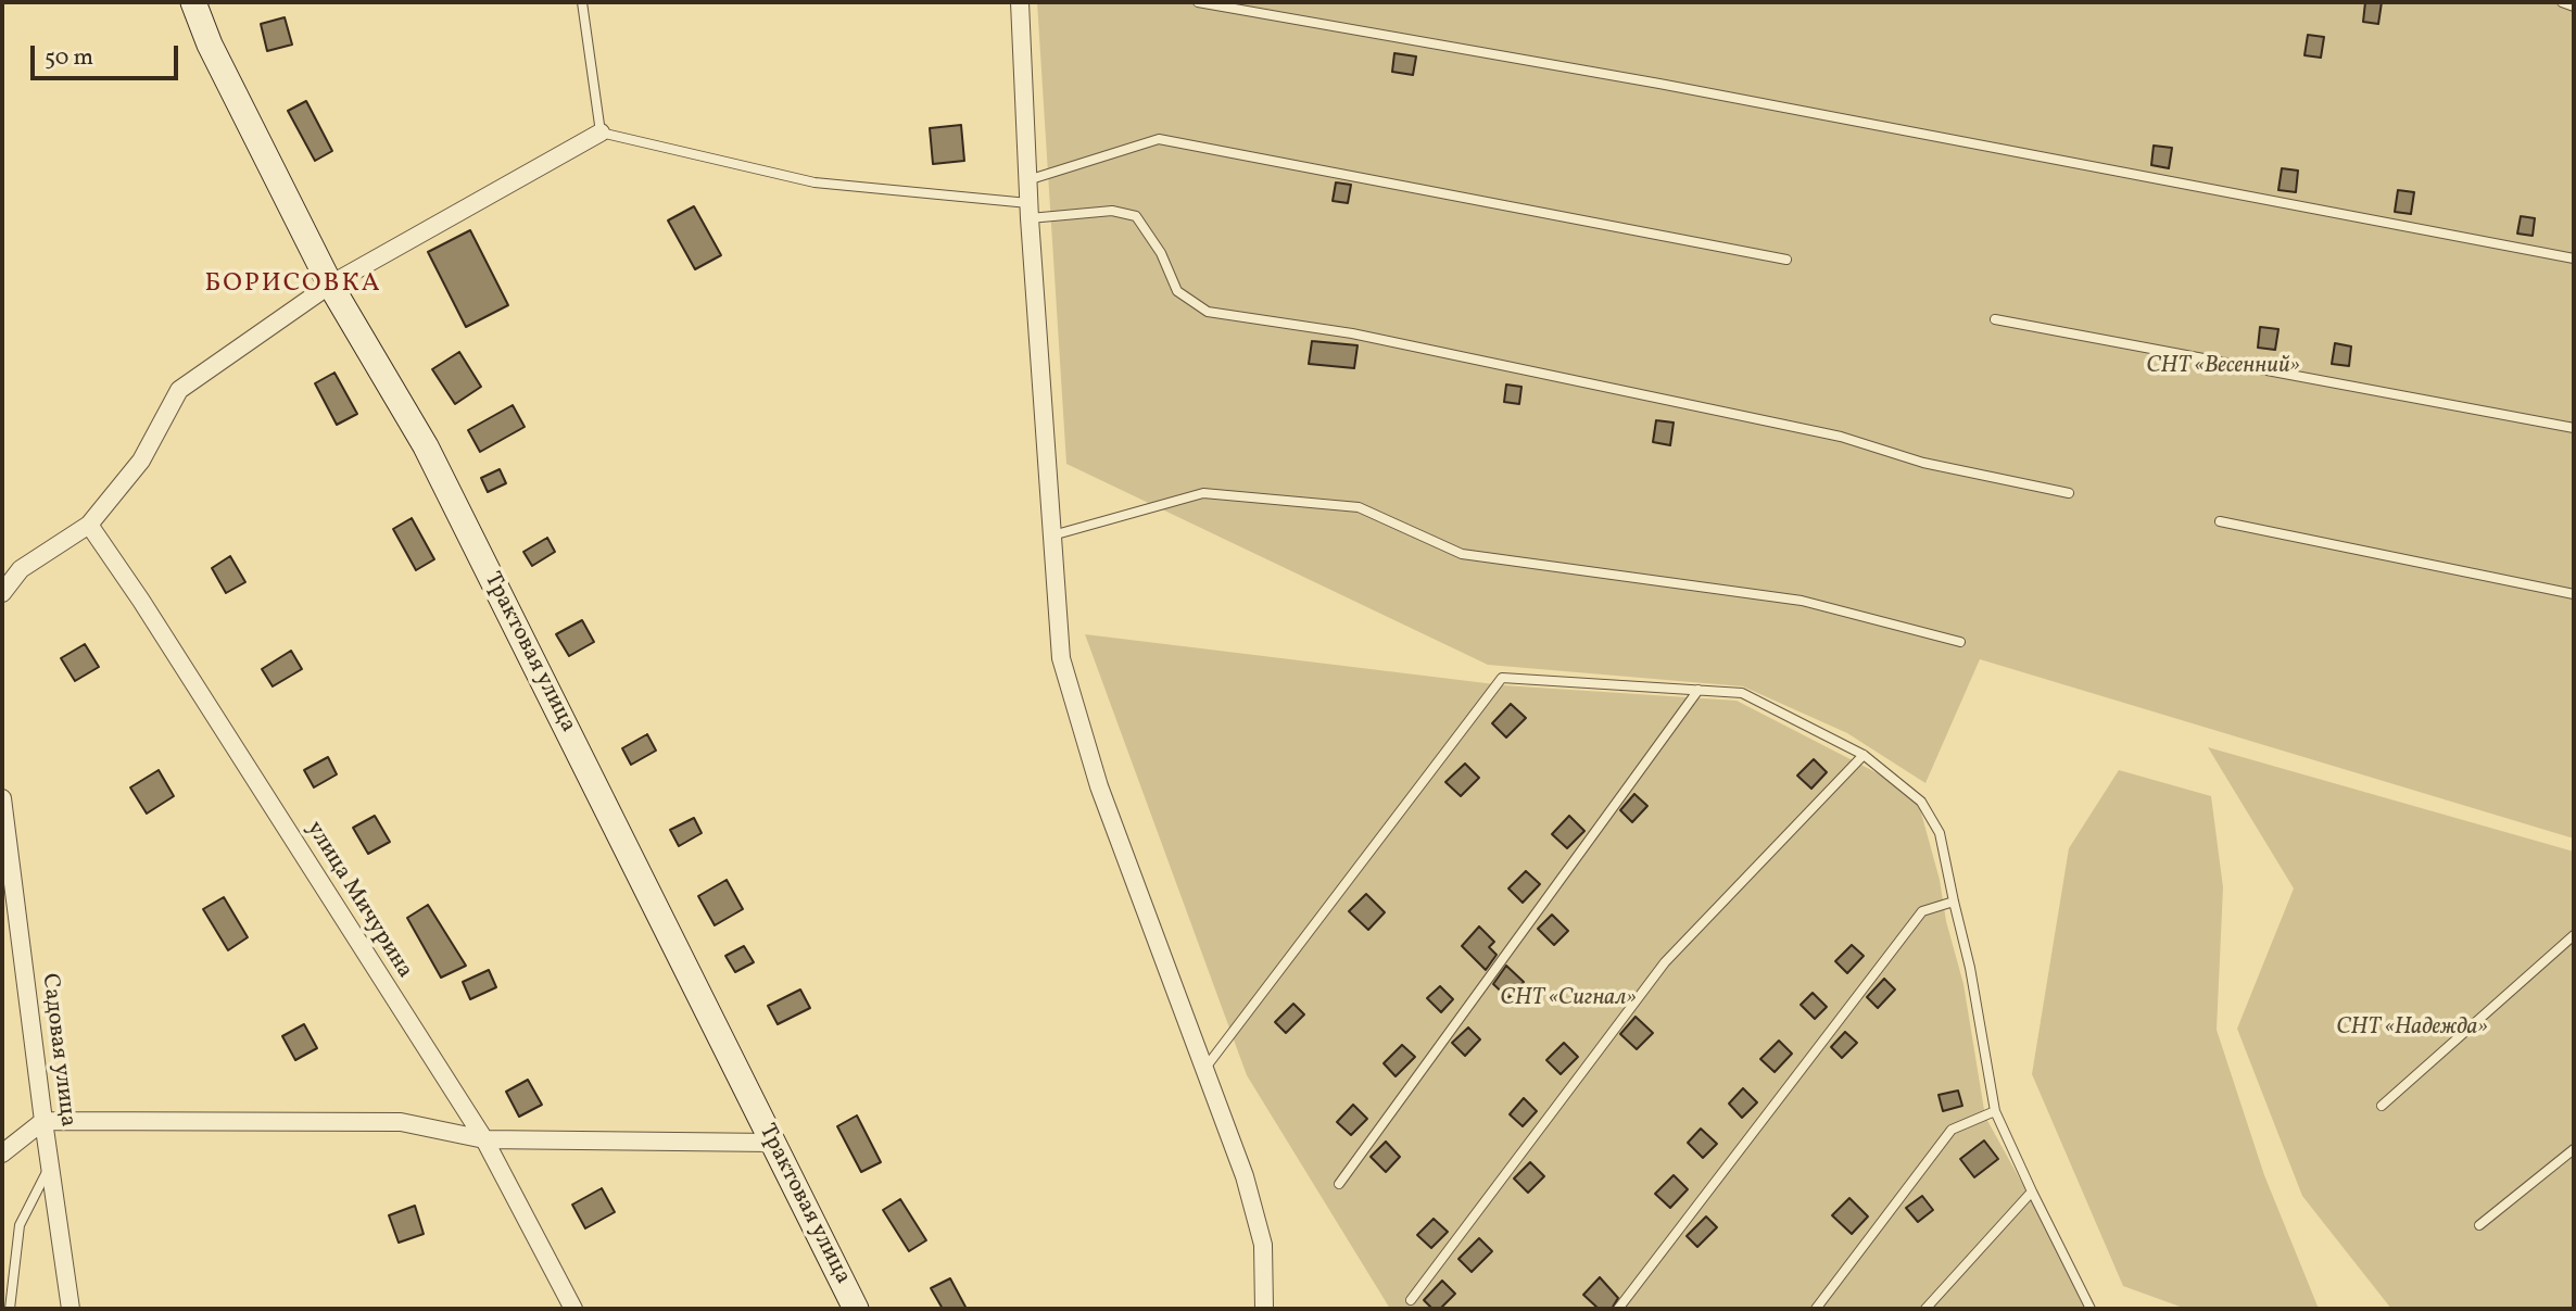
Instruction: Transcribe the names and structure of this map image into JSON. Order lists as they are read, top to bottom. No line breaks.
{"streets":{"main road":["Трактовая улица"],"street":["улица Мичурина","Садовая улица"]},"districts":["БОРИСОВКА"],"parks":["СНТ «Весенний»","СНТ «Сигнал»","СНТ «Надежда»"],"scale_bar":"50 m"}
